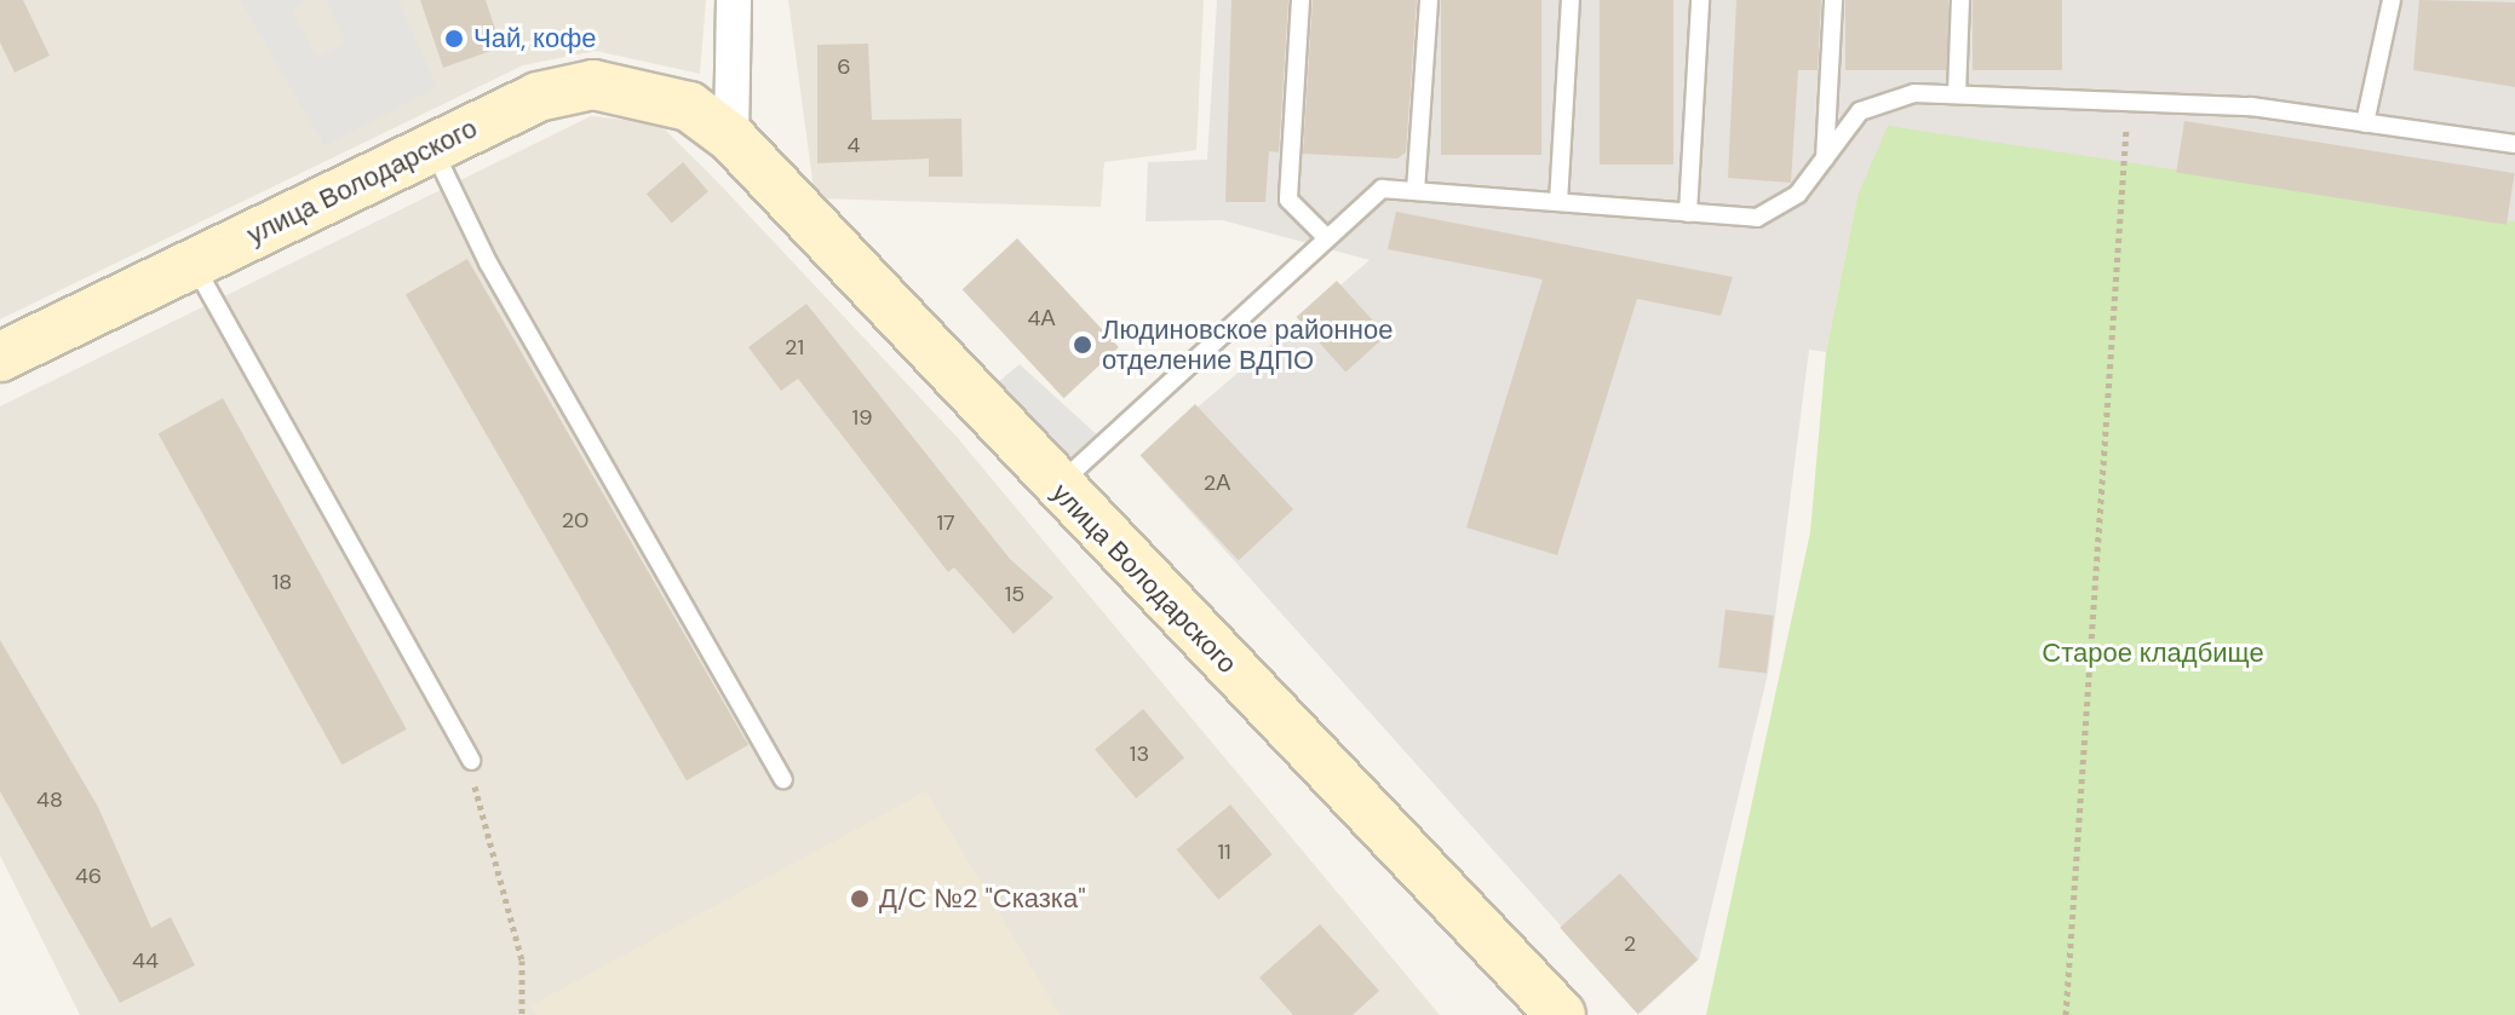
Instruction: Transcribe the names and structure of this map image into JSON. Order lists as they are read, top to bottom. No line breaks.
{"streets":{"street":["улица Володарского"]},"parks":["Старое кладбище"],"places":["Чай, кофе","Людиновское районное отделение ВДПО","Д/С №2 \"Сказка\""],"house_numbers":["6","4","4А","21","19","2А","20","17","18","15","13","48","11","46","2","44"]}
